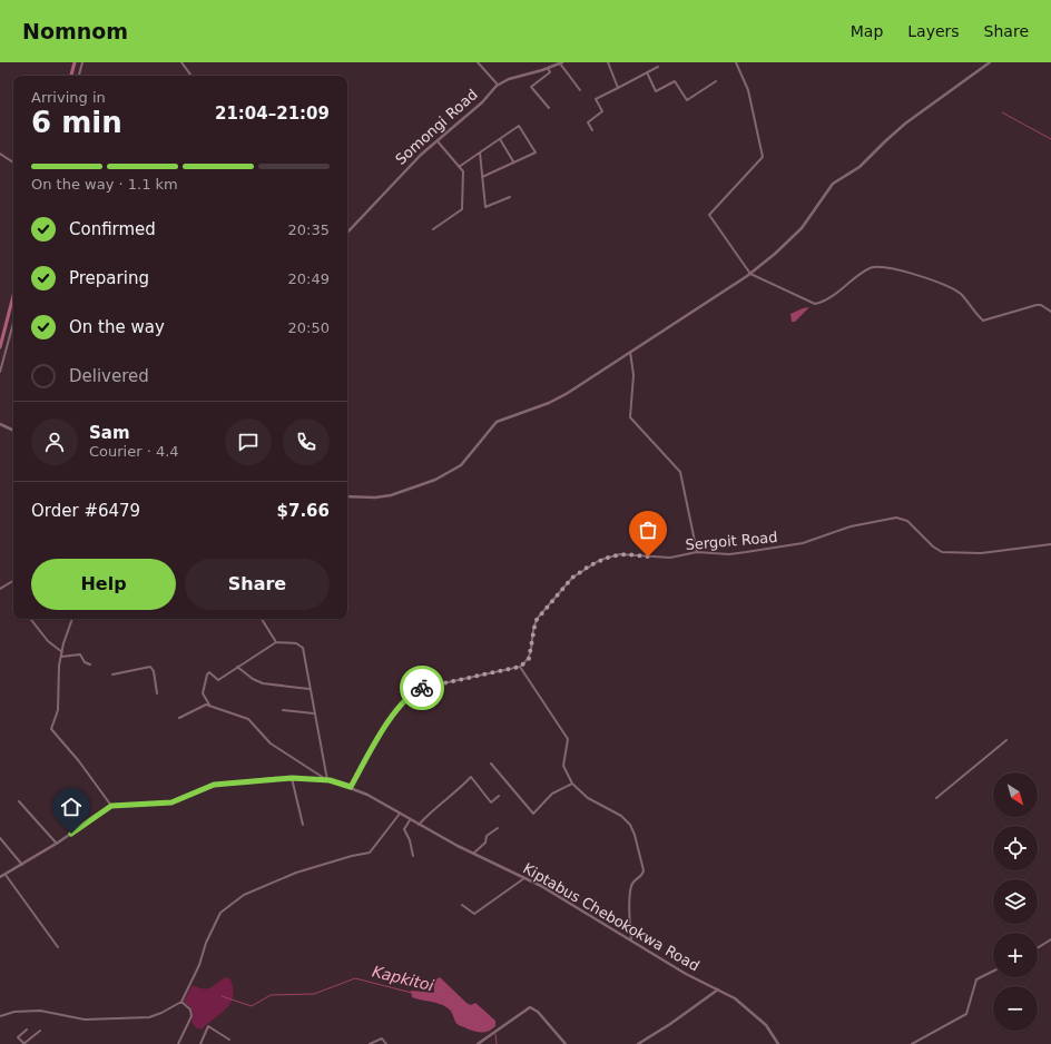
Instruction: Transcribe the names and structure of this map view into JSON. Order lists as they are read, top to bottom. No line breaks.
{"streets":{"street":["Somongi Road","Sergoit Road","Kiptabus Chebokokwa Road"]},"water":["Kapkitoi"],"north":"bottom right","page":{"header":"Nomnom","nav":["Map","Layers","Share"],"heading":["6 min","Arriving in","21:04–21:09"],"panel":["Sam","Courier · 4.4","Order #6479","$7.66"],"bar":"On the way · 1.1 km","list":[["Confirmed","20:35"],["Preparing","20:49"],["On the way","20:50"],"Delivered"],"buttons":["Help","Share"],"map_buttons":["+","−"]}}
